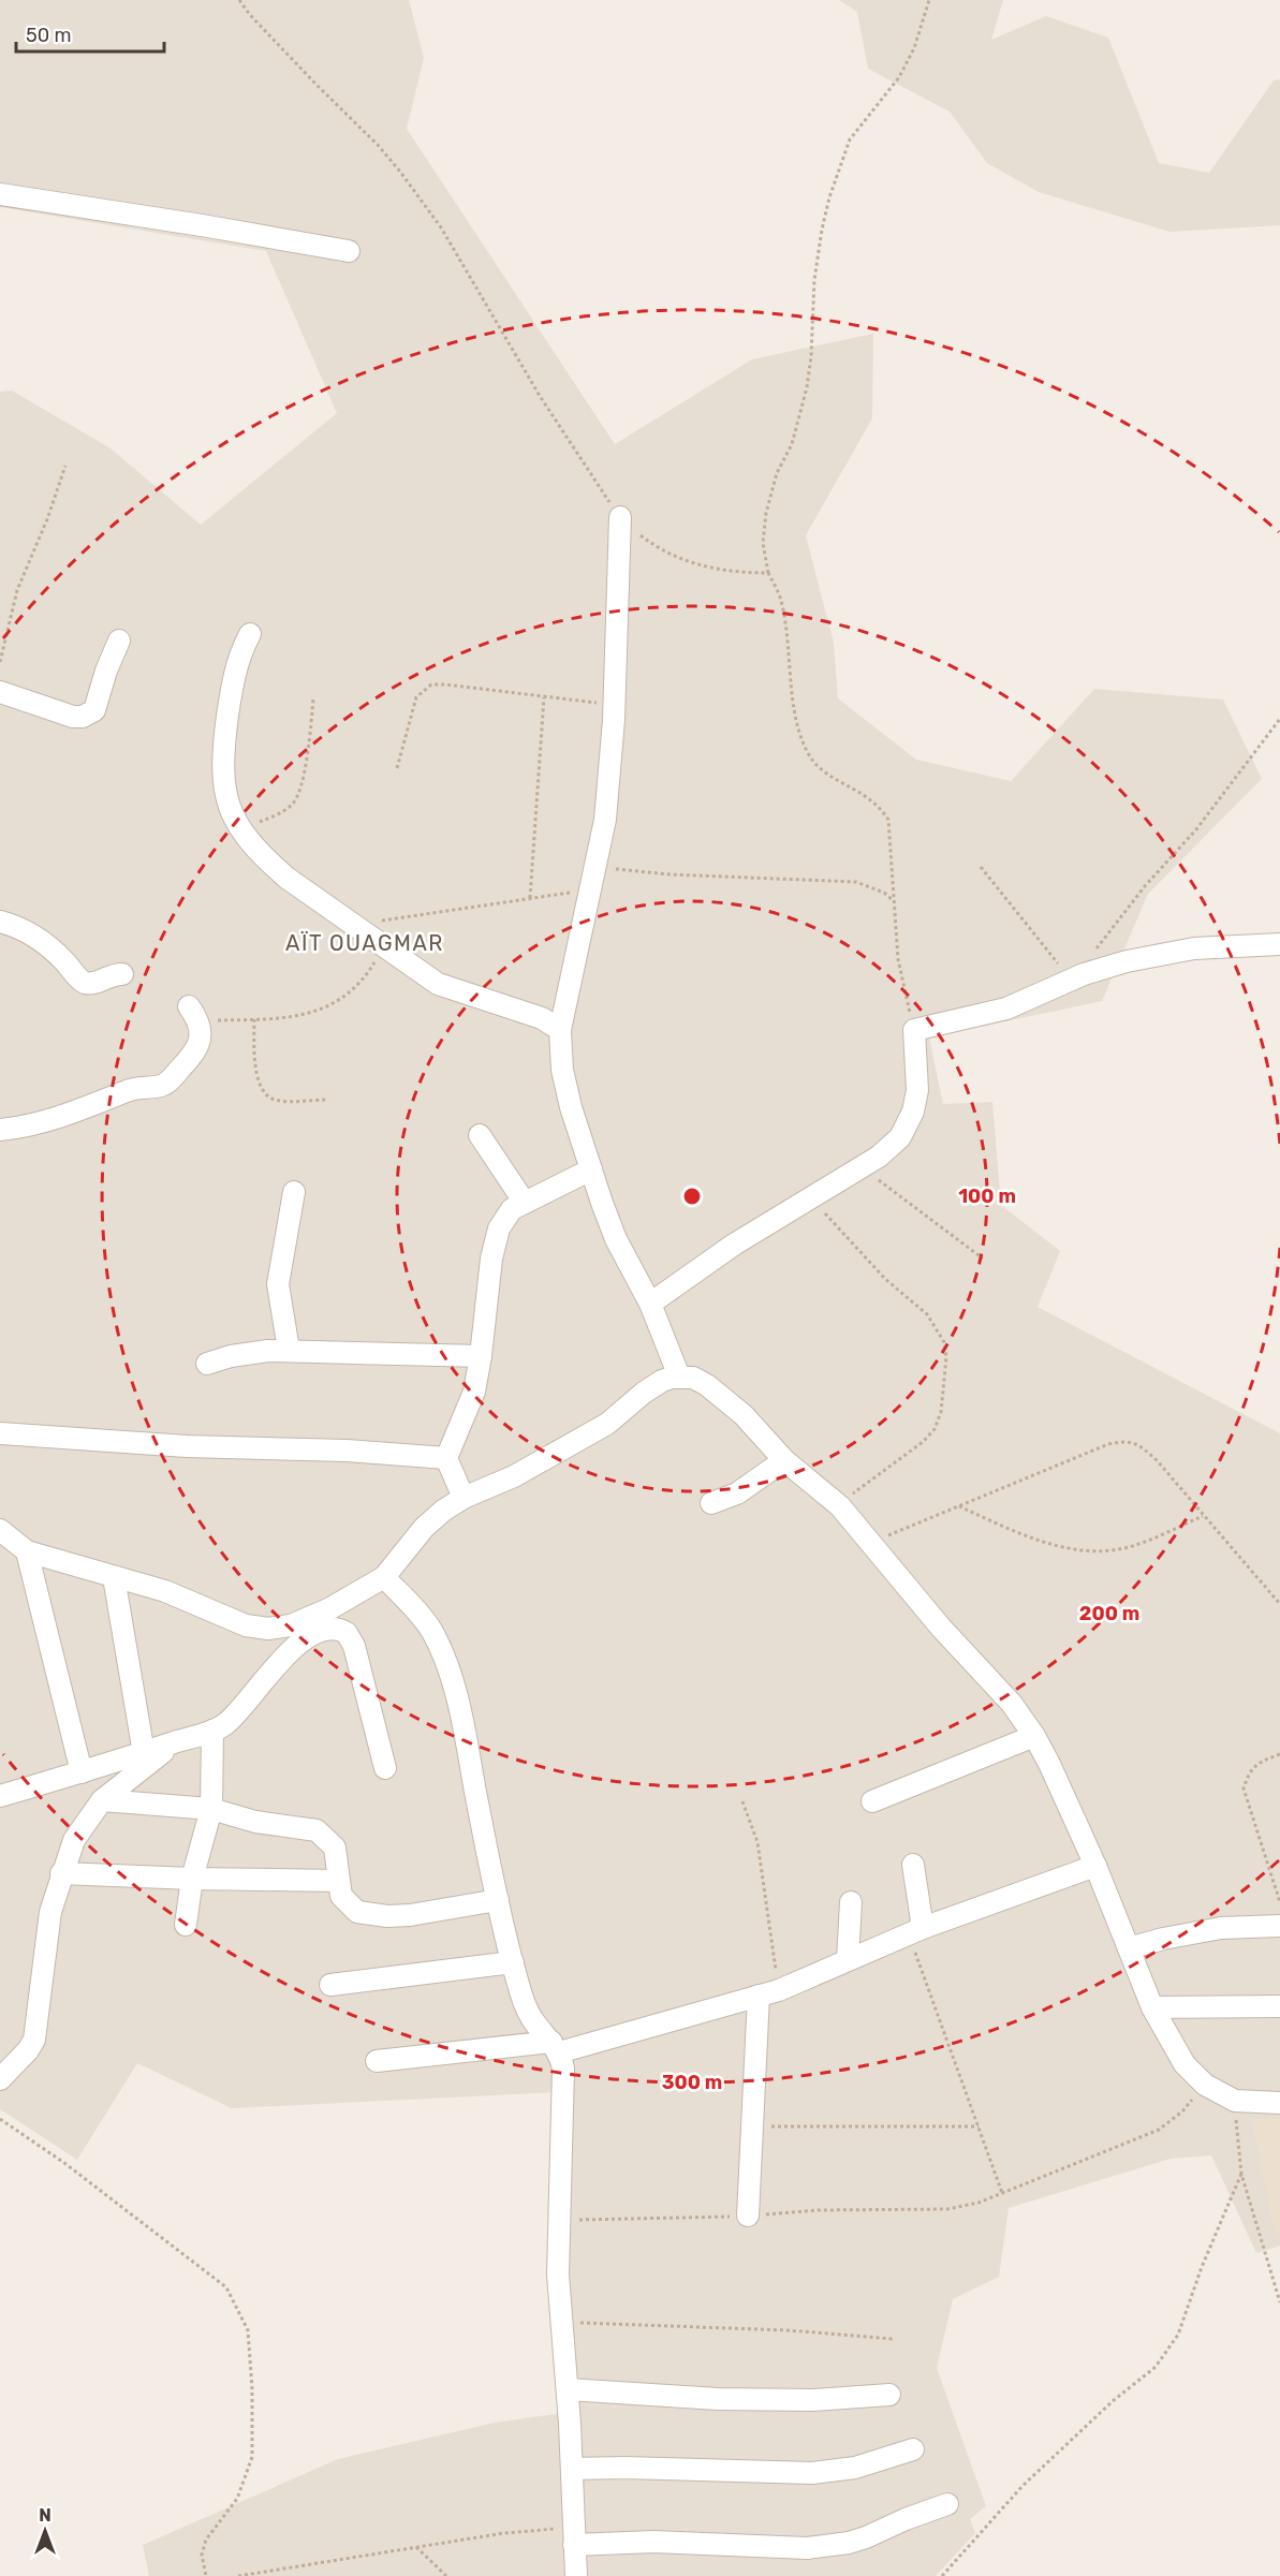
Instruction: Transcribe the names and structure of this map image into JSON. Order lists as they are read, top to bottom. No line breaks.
{"districts":["AÏT OUAGMAR"],"scale_bar":"50 m","north":"top","rings":["100 m","200 m","300 m"]}
